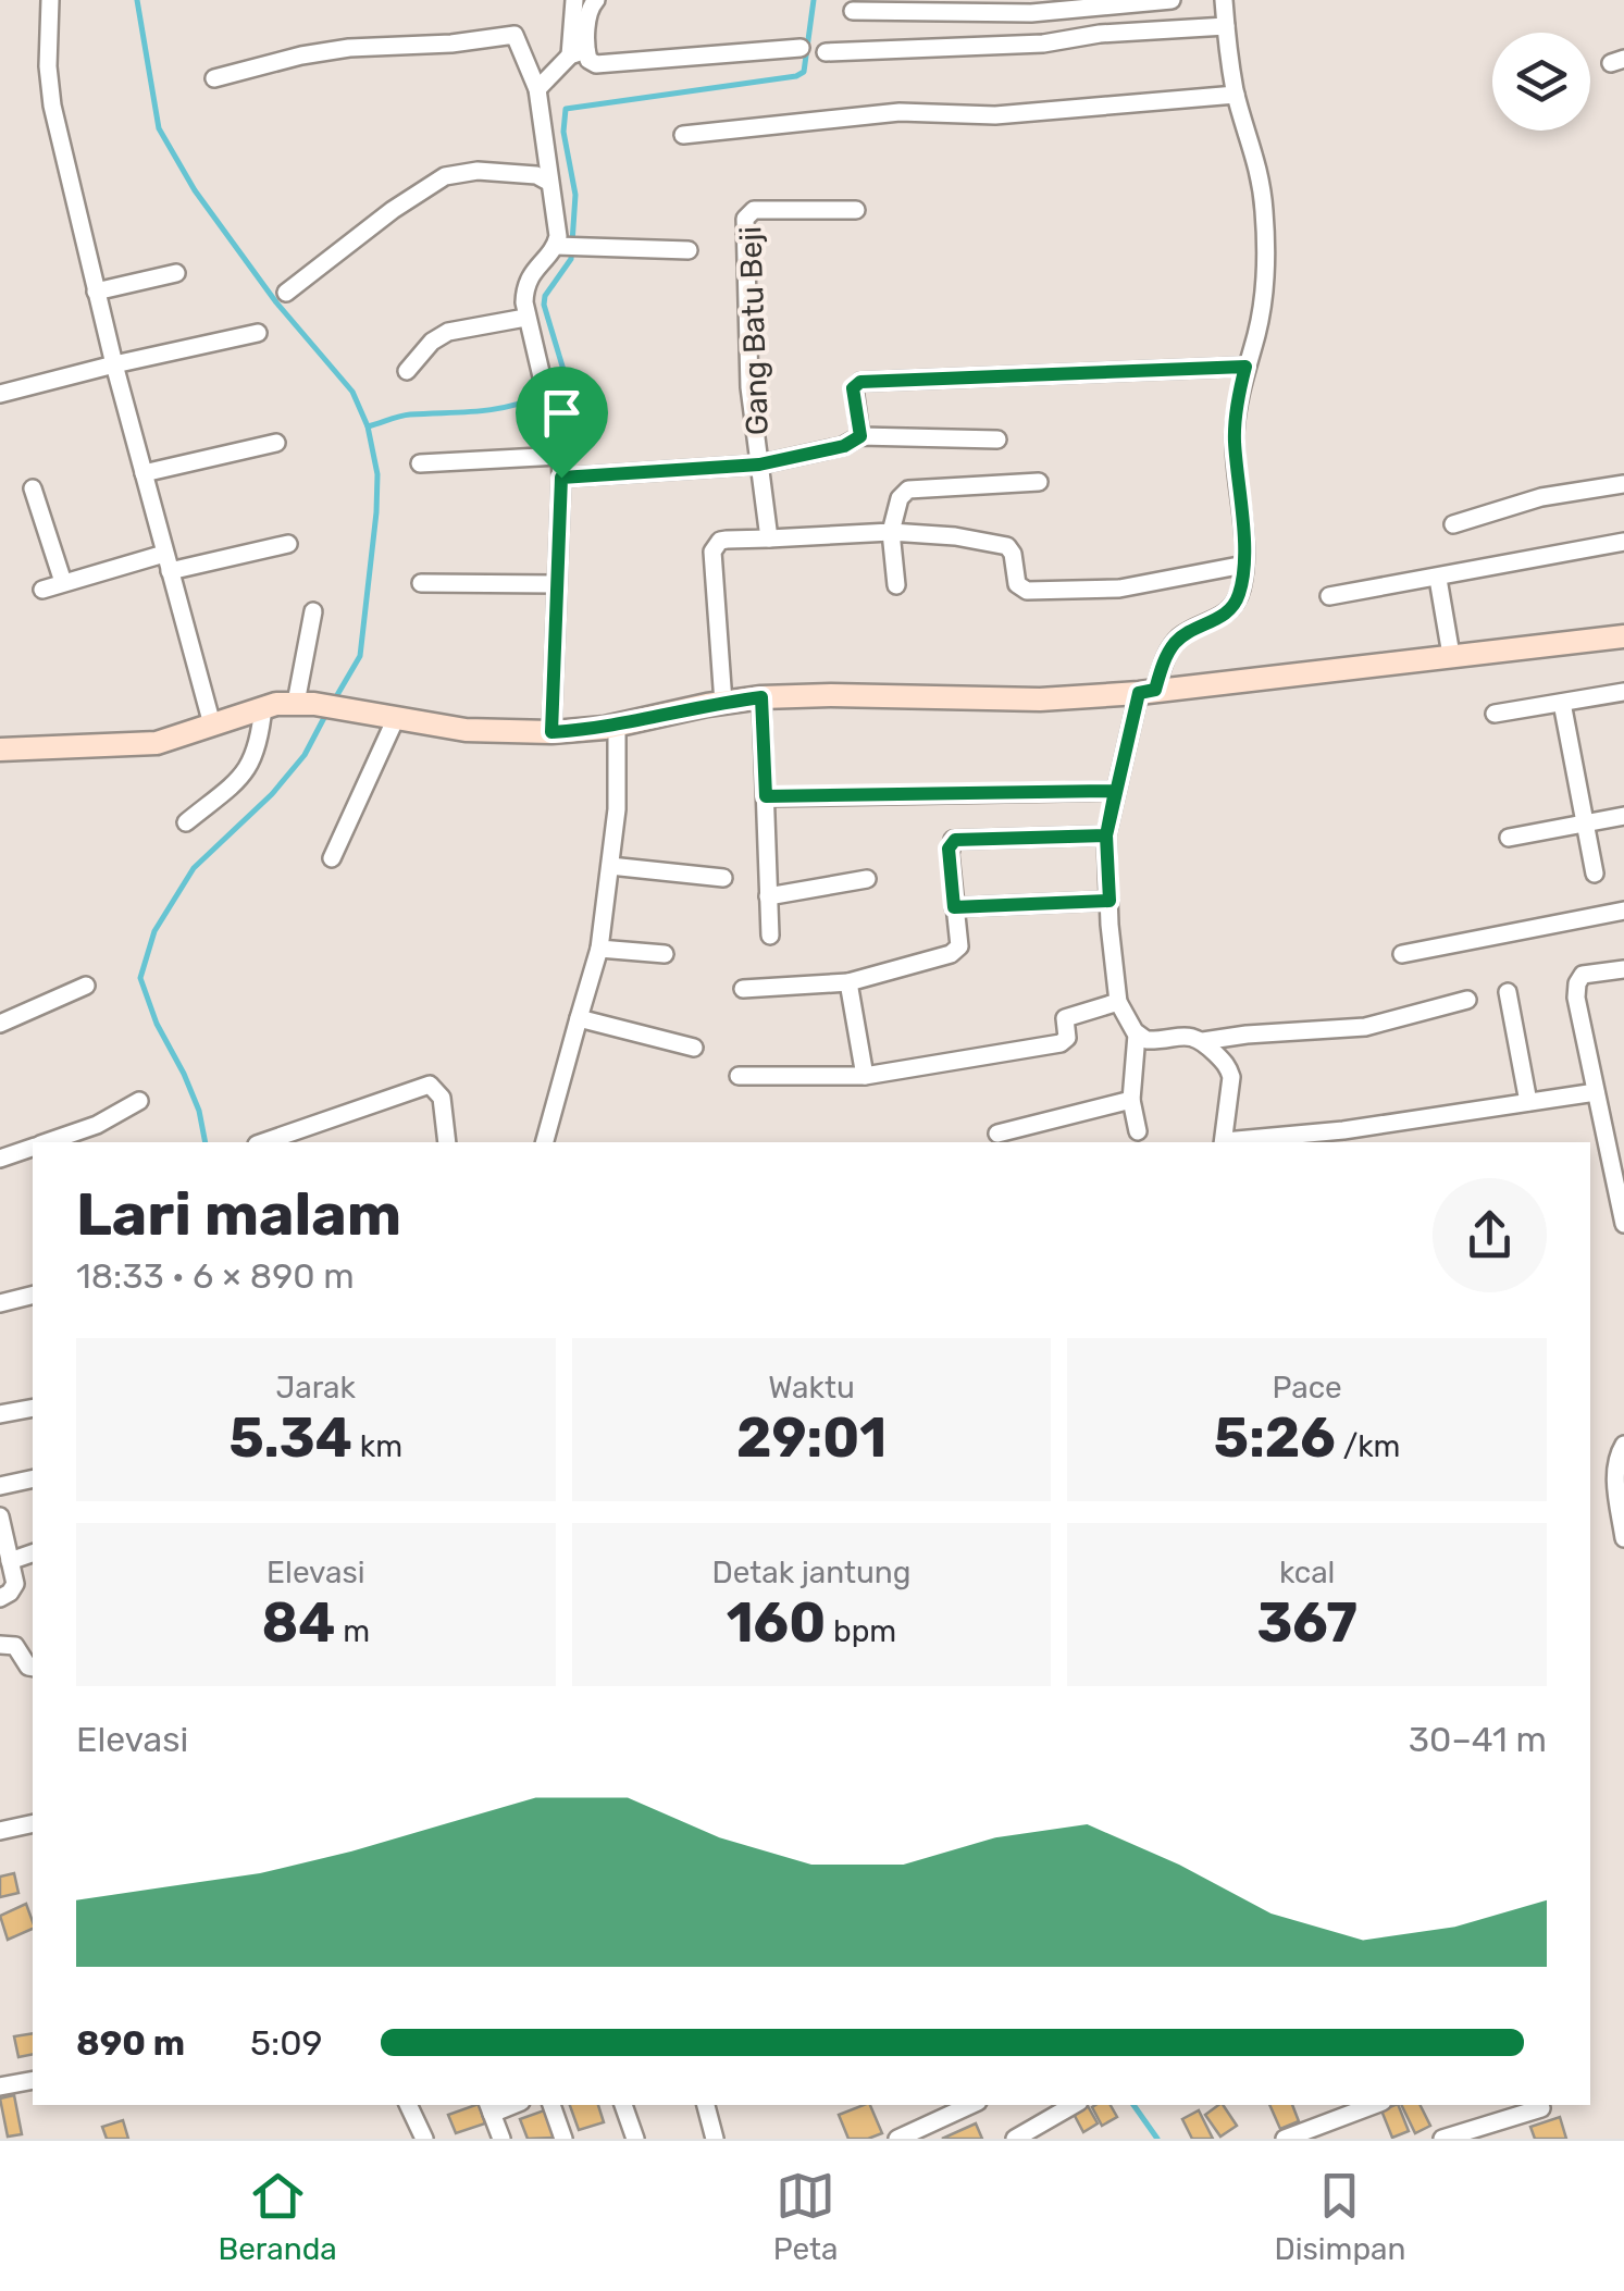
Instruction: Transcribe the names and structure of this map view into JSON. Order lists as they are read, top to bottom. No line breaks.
{"streets":{"street":["Gang Batu Beji"]},"page":{"heading":["Lari malam","18:33 · 6 × 890 m"],"stats":[["Jarak","5.34 km"],["Waktu","29:01"],["Pace","5:26 /km"],["Elevasi","84 m"],["Detak jantung","160 bpm"],["kcal","367"]],"chart":["Elevasi","30–41 m"],"list":[{"name":"890 m","note":"5:09"}],"tabs":["Beranda","Peta","Disimpan"]}}
